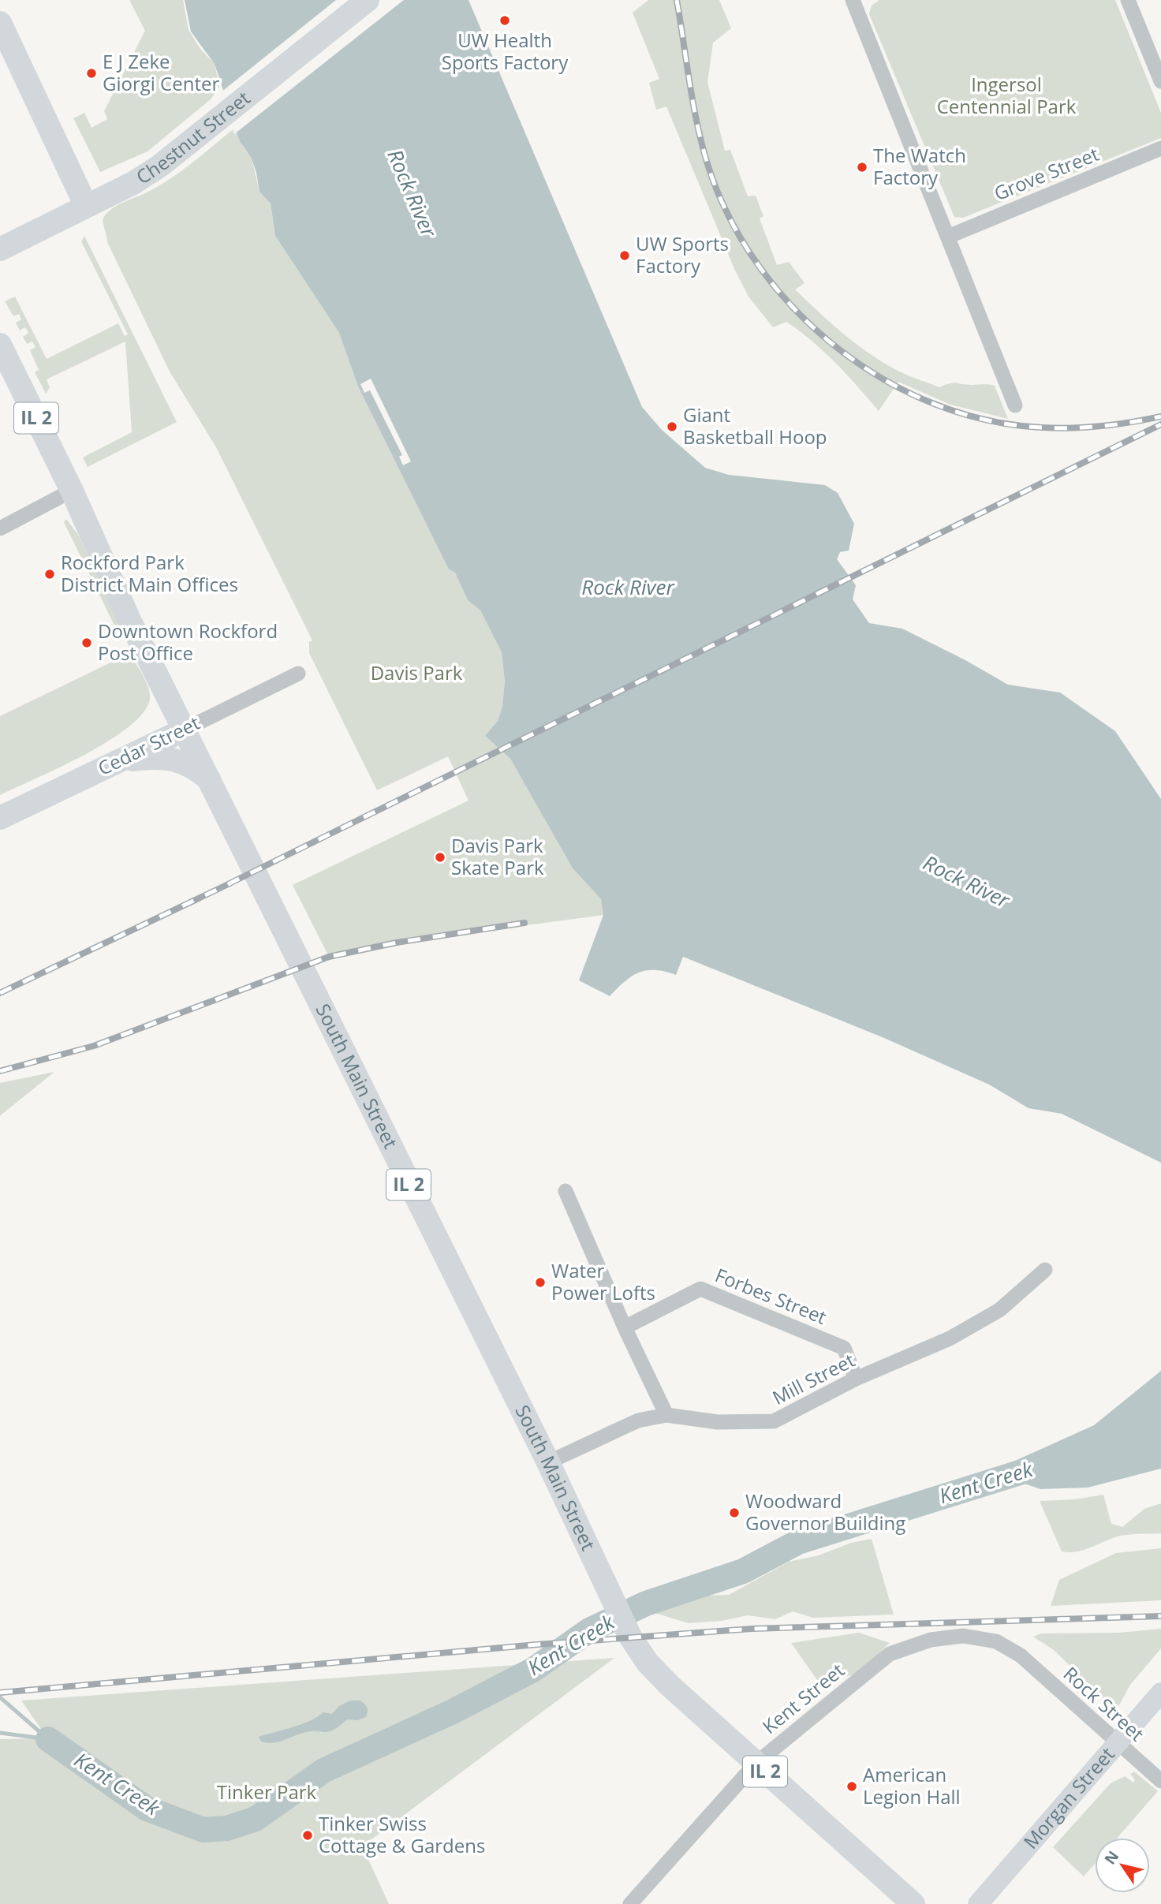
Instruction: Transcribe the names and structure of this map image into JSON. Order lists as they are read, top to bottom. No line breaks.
{"streets":{"main road":["Chestnut Street","IL 2","Cedar Street","South Main Street","Morgan Street"],"street":["Grove Street","Forbes Street","Mill Street","Kent Street","Rock Street"]},"crossings":[["IL 2","Cedar Street"],["IL 2","South Main Street"],["Cedar Street","South Main Street"],["South Main Street","Mill Street"],["South Main Street","Kent Street"],["Forbes Street","Mill Street"],["Kent Street","Rock Street"],["Rock Street","Morgan Street"]],"water":["Rock River","Kent Creek"],"parks":["Ingersol Centennial Park","Davis Park","Tinker Park"],"places":["UW Health Sports Factory","E J Zeke Giorgi Center","The Watch Factory","UW Sports Factory","Giant Basketball Hoop","Rockford Park District Main Offices","Downtown Rockford Post Office","Davis Park Skate Park","Water Power Lofts","Woodward Governor Building","American Legion Hall","Tinker Swiss Cottage & Gardens"],"north":"top left"}
